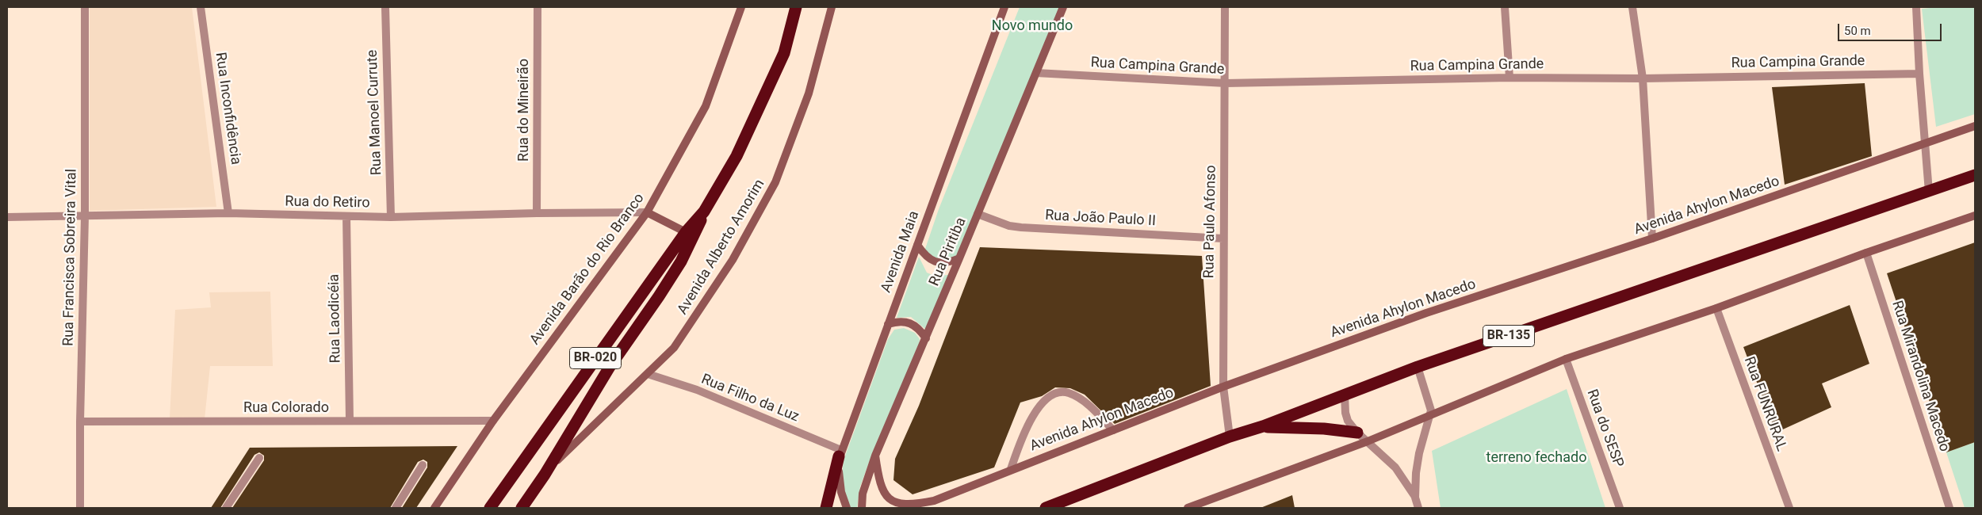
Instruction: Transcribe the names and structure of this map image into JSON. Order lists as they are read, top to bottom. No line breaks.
{"streets":{"highway":["BR-135","BR-020"],"main road":["Avenida Ahylon Macedo","Avenida Alberto Amorim","Avenida Maia","Rua Piritiba","Avenida Barão do Rio Branco"],"street":["Rua Campina Grande","Rua Inconfidência","Rua do Mineirão","Rua Manoel Currute","Rua do Retiro","Rua João Paulo II","Rua Paulo Afonso","Rua Francisca Sobreira Vital","Rua Laodicéia","Rua Mirandolina Macedo","Rua Filho da Luz","Rua FUNRURAL","Rua Colorado","Rua do SESP"]},"crossings":[["Rua Campina Grande","Rua Paulo Afonso"],["Rua Campina Grande","Rua Piritiba"],["Rua Inconfidência","Rua do Retiro"],["Rua do Mineirão","Rua do Retiro"],["Rua Manoel Currute","Rua do Retiro"],["Rua do Retiro","Rua Francisca Sobreira Vital"],["Rua do Retiro","Avenida Barão do Rio Branco"],["Rua do Retiro","Rua Laodicéia"],["Avenida Ahylon Macedo","Rua Paulo Afonso"],["Avenida Ahylon Macedo","Rua Piritiba"],["Rua João Paulo II","Rua Paulo Afonso"],["Rua João Paulo II","Rua Piritiba"],["Rua Paulo Afonso","BR-135"],["Avenida Alberto Amorim","Rua Filho da Luz"],["Avenida Maia","Rua Filho da Luz"],["Rua Francisca Sobreira Vital","Rua Colorado"],["Avenida Barão do Rio Branco","Rua Colorado"],["Rua Laodicéia","Rua Colorado"]],"parks":["Novo mundo","terreno fechado"],"scale_bar":"50 m"}
